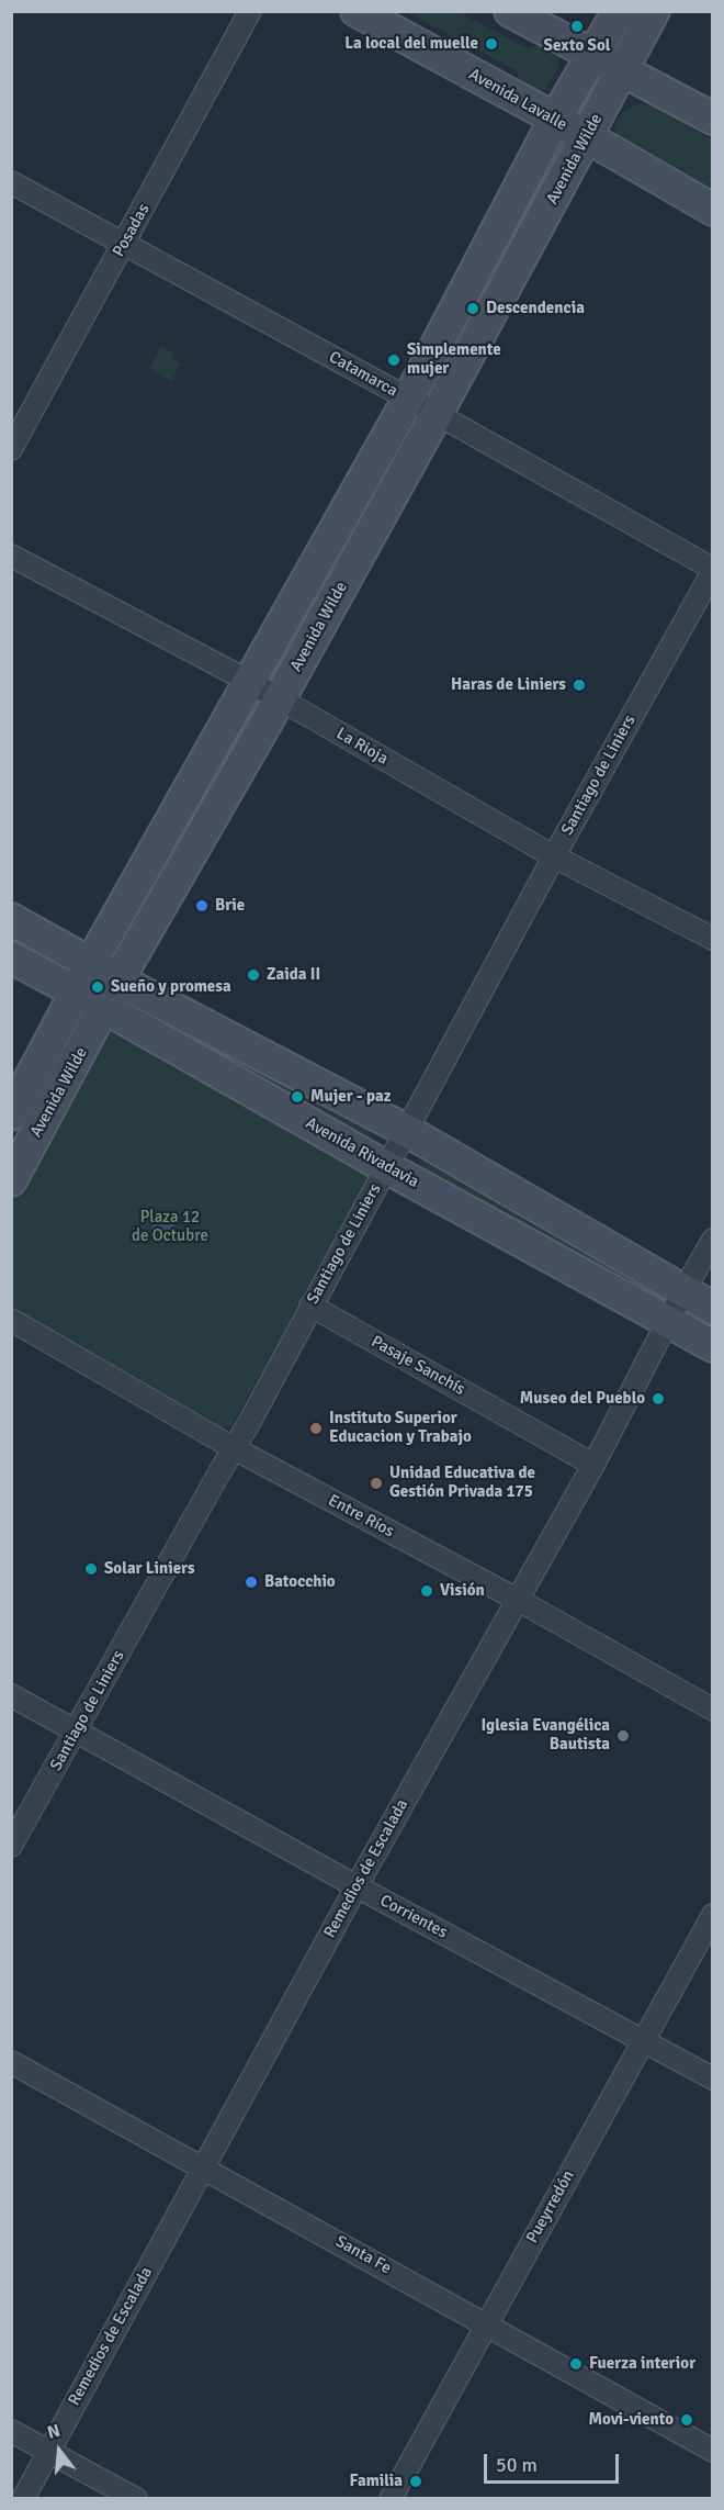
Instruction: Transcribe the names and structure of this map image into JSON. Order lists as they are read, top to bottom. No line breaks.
{"streets":{"main road":["Avenida Lavalle","Avenida Wilde","Avenida Rivadavia"],"street":["Posadas","Catamarca","La Rioja","Santiago de Liniers","Pasaje Sanchís","Entre Ríos","Remedios de Escalada","Corrientes","Pueyrredón","Santa Fe"]},"crossings":[["Avenida Lavalle","Avenida Wilde"],["Avenida Wilde","Catamarca"],["Avenida Wilde","La Rioja"],["Avenida Wilde","Avenida Rivadavia"],["Posadas","Catamarca"],["Catamarca","Santiago de Liniers"],["La Rioja","Santiago de Liniers"],["Santiago de Liniers","Avenida Rivadavia"],["Santiago de Liniers","Pasaje Sanchís"],["Santiago de Liniers","Entre Ríos"],["Santiago de Liniers","Corrientes"],["Avenida Rivadavia","Remedios de Escalada"],["Pasaje Sanchís","Remedios de Escalada"],["Entre Ríos","Remedios de Escalada"],["Remedios de Escalada","Corrientes"],["Remedios de Escalada","Santa Fe"],["Corrientes","Pueyrredón"],["Pueyrredón","Santa Fe"]],"parks":["Plaza 12 de Octubre"],"places":["Sexto Sol","La local del muelle","Descendencia","Simplemente mujer","Haras de Liniers","Brie","Zaida II","Sueño y promesa","Mujer - paz","Museo del Pueblo","Instituto Superior Educacion y Trabajo","Unidad Educativa de Gestión Privada 175","Solar Liniers","Batocchio","Visión","Iglesia Evangélica Bautista","Fuerza interior","Movi-viento","Familia"],"scale_bar":"50 m","north":"top"}
